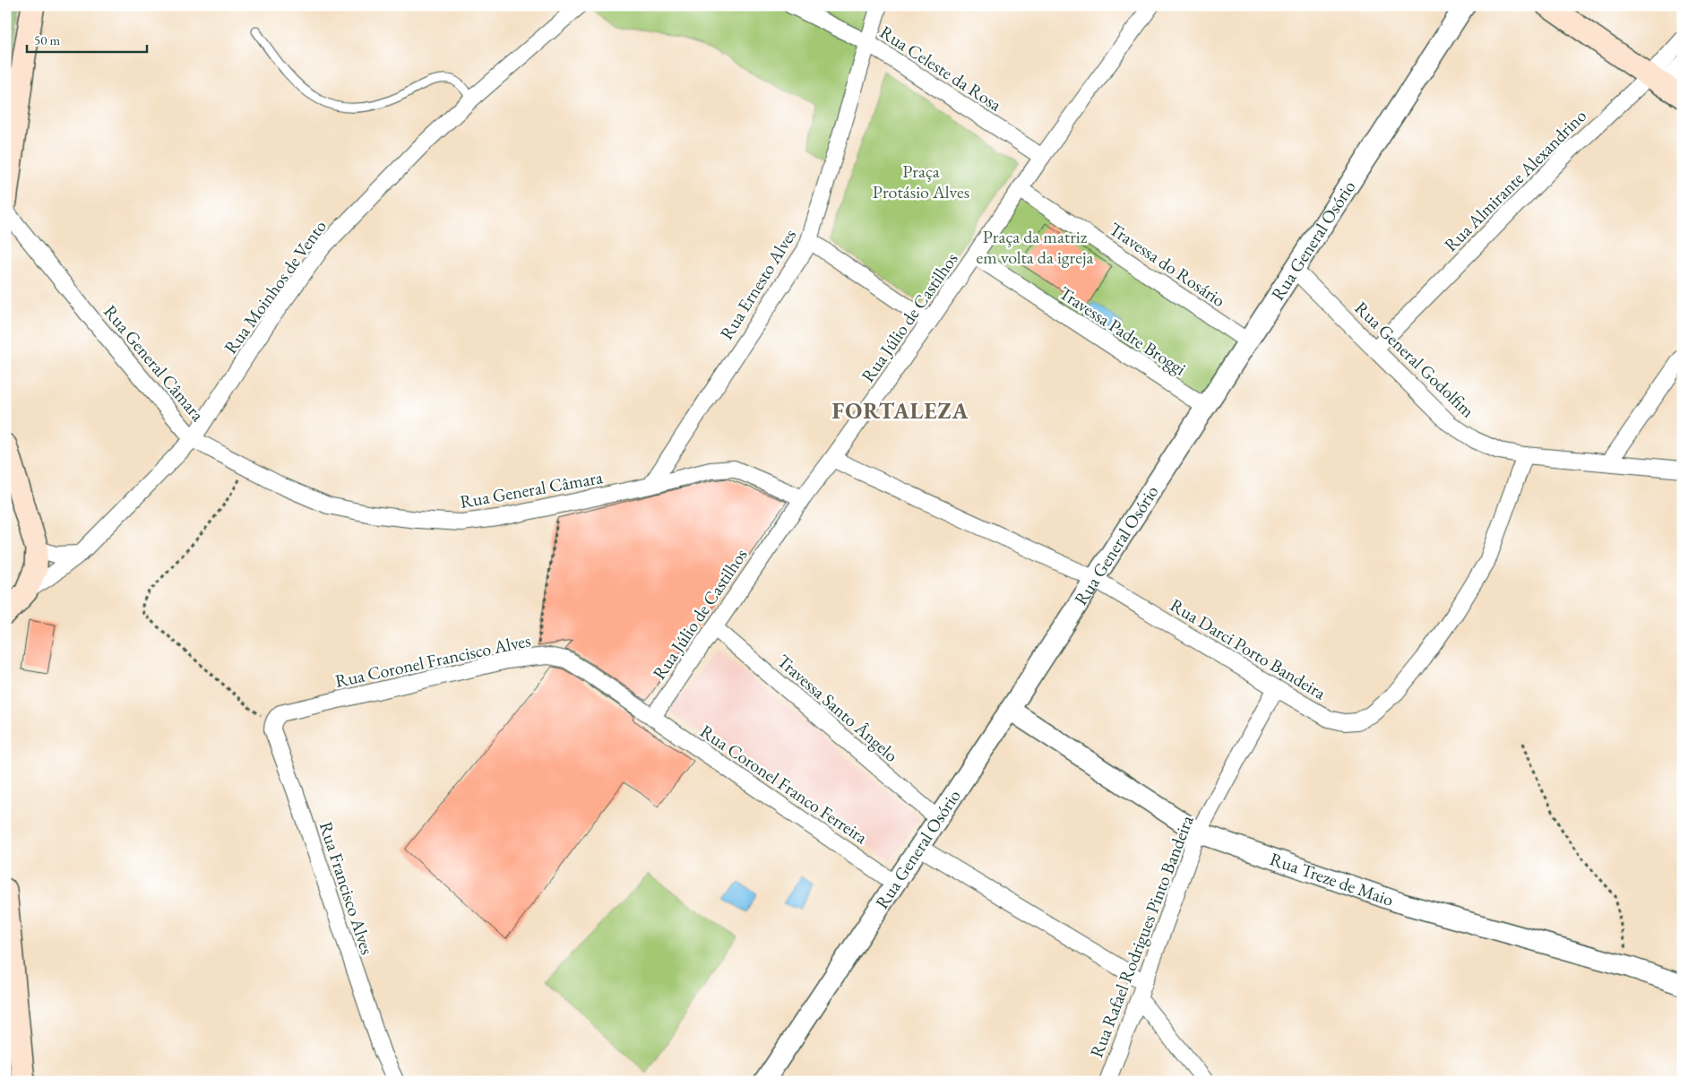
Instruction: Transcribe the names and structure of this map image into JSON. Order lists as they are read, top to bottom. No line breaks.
{"streets":{"street":["Rua Celeste da Rosa","Rua Almirante Alexandrino","Rua General Osório","Travessa do Rosário","Rua Ernesto Alves","Rua Moinhos de Vento","Rua Júlio de Castilhos","Travessa Padre Broggi","Rua General Godolfim","Rua General Câmara","Rua Darci Porto Bandeira","Rua Coronel Francisco Alves","Travessa Santo Ângelo","Rua Coronel Franco Ferreira","Rua Treze de Maio","Rua Francisco Alves","Rua Rafael Rodrigues Pinto Bandeira"]},"crossings":[["Rua Celeste da Rosa","Rua Ernesto Alves"],["Rua Celeste da Rosa","Rua Júlio de Castilhos"],["Rua Almirante Alexandrino","Rua General Godolfim"],["Rua General Osório","Travessa do Rosário"],["Rua General Osório","Travessa Padre Broggi"],["Rua General Osório","Rua General Godolfim"],["Rua General Osório","Rua Darci Porto Bandeira"],["Rua General Osório","Travessa Santo Ângelo"],["Rua General Osório","Rua Coronel Franco Ferreira"],["Rua General Osório","Rua Treze de Maio"],["Travessa do Rosário","Rua Júlio de Castilhos"],["Rua Ernesto Alves","Rua General Câmara"],["Rua Moinhos de Vento","Rua General Câmara"],["Rua Júlio de Castilhos","Travessa Padre Broggi"],["Rua Júlio de Castilhos","Rua General Câmara"],["Rua Júlio de Castilhos","Rua Darci Porto Bandeira"],["Rua Júlio de Castilhos","Rua Coronel Francisco Alves"],["Rua Júlio de Castilhos","Travessa Santo Ângelo"],["Rua Júlio de Castilhos","Rua Coronel Franco Ferreira"],["Rua General Godolfim","Rua Darci Porto Bandeira"],["Rua Darci Porto Bandeira","Rua Rafael Rodrigues Pinto Bandeira"],["Rua Coronel Francisco Alves","Rua Coronel Franco Ferreira"],["Rua Coronel Francisco Alves","Rua Francisco Alves"],["Rua Treze de Maio","Rua Rafael Rodrigues Pinto Bandeira"]],"districts":["FORTALEZA"],"parks":["Praça Protásio Alves","Praça da matriz em volta da igreja"],"scale_bar":"50 m"}
